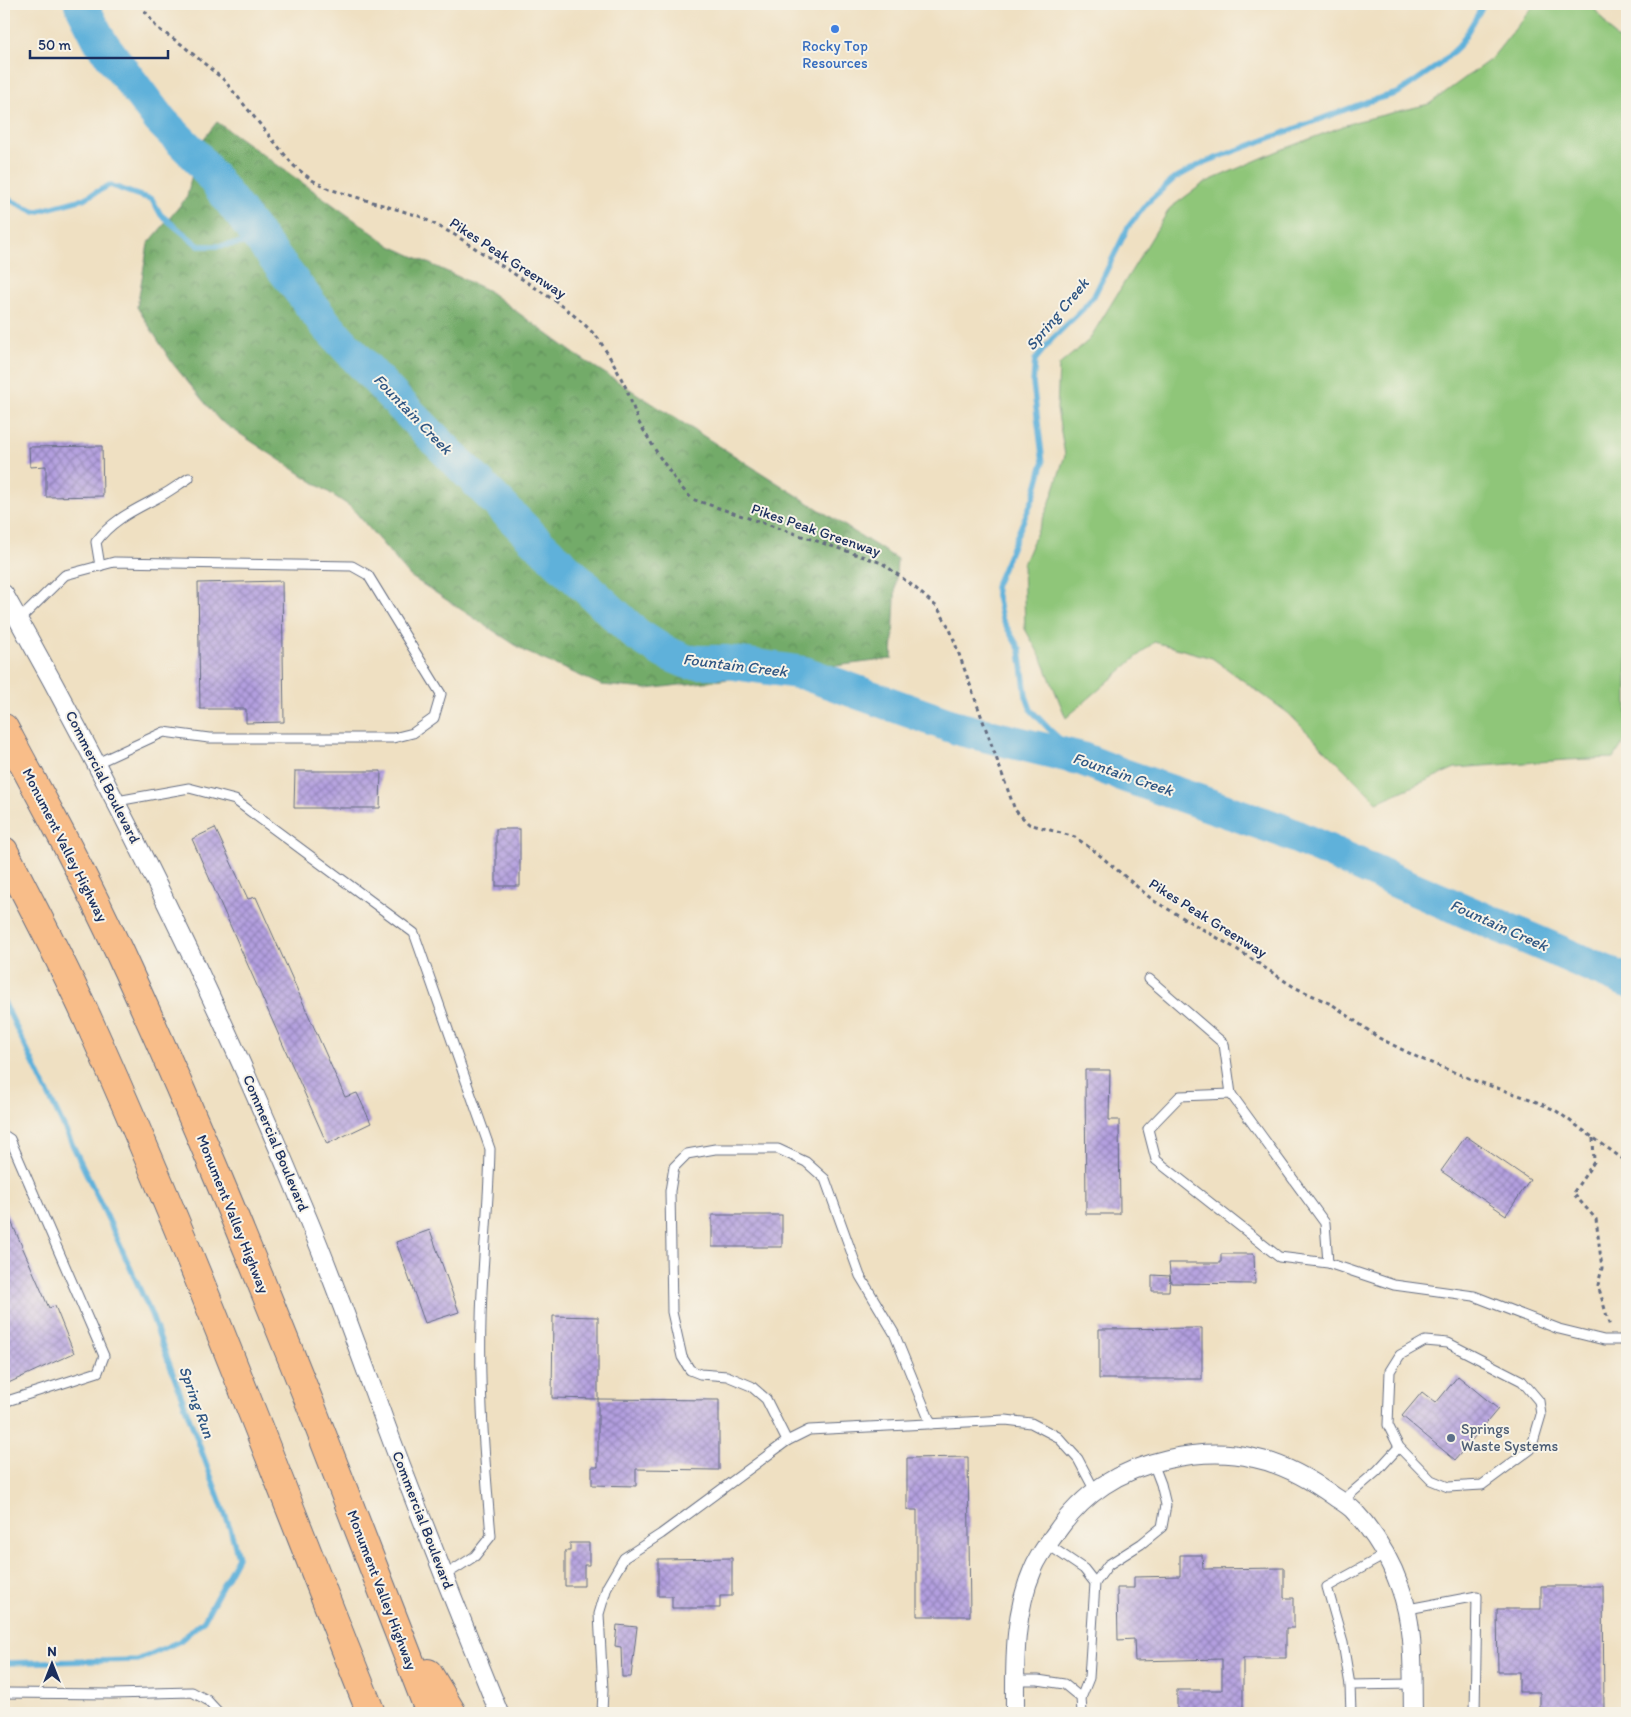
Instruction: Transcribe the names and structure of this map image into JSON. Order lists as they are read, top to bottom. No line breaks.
{"streets":{"highway":["Monument Valley Highway"],"street":["Commercial Boulevard"],"path":["Pikes Peak Greenway"]},"water":["Spring Creek","Fountain Creek","Spring Run"],"places":["Rocky Top Resources","Springs Waste Systems"],"scale_bar":"50 m","north":"top"}
